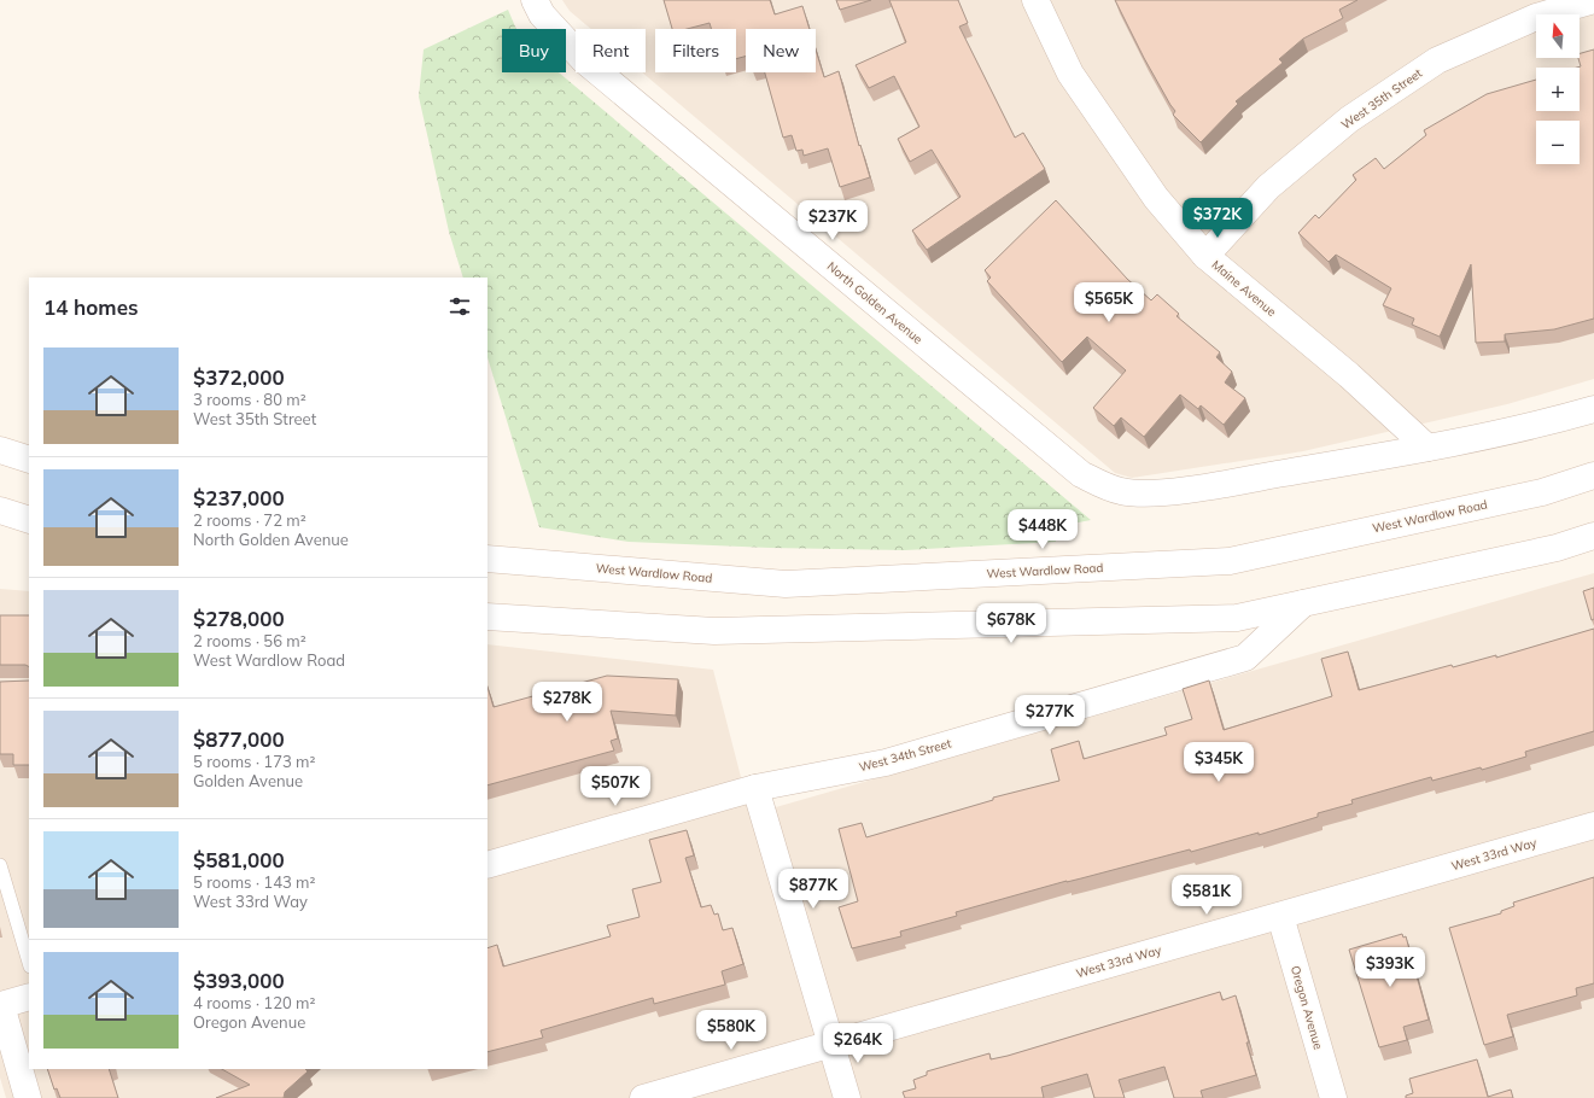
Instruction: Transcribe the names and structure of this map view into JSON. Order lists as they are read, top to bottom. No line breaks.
{"streets":{"street":["West 35th Street","Maine Avenue","North Golden Avenue","West Wardlow Road","West 34th Street","West 33rd Way","Oregon Avenue"]},"crossings":[["West 35th Street","Maine Avenue"],["Maine Avenue","North Golden Avenue"],["West 33rd Way","Oregon Avenue"]],"north":"top","page":{"map_buttons":["+","−"],"chip":["Buy","Rent","Filters","New"],"price":["$372K","$237K","$565K","$448K","$678K","$278K","$277K","$345K","$507K","$877K","$581K","$393K","$580K","$264K"],"heading":"14 homes","list":[{"name":"$372,000","note":"3 rooms · 80 m² · West 35th Street"},{"name":"$237,000","note":"2 rooms · 72 m² · North Golden Avenue"},{"name":"$278,000","note":"2 rooms · 56 m² · West Wardlow Road"},{"name":"$877,000","note":"5 rooms · 173 m² · Golden Avenue"},{"name":"$581,000","note":"5 rooms · 143 m² · West 33rd Way"},{"name":"$393,000","note":"4 rooms · 120 m² · Oregon Avenue"}]}}
